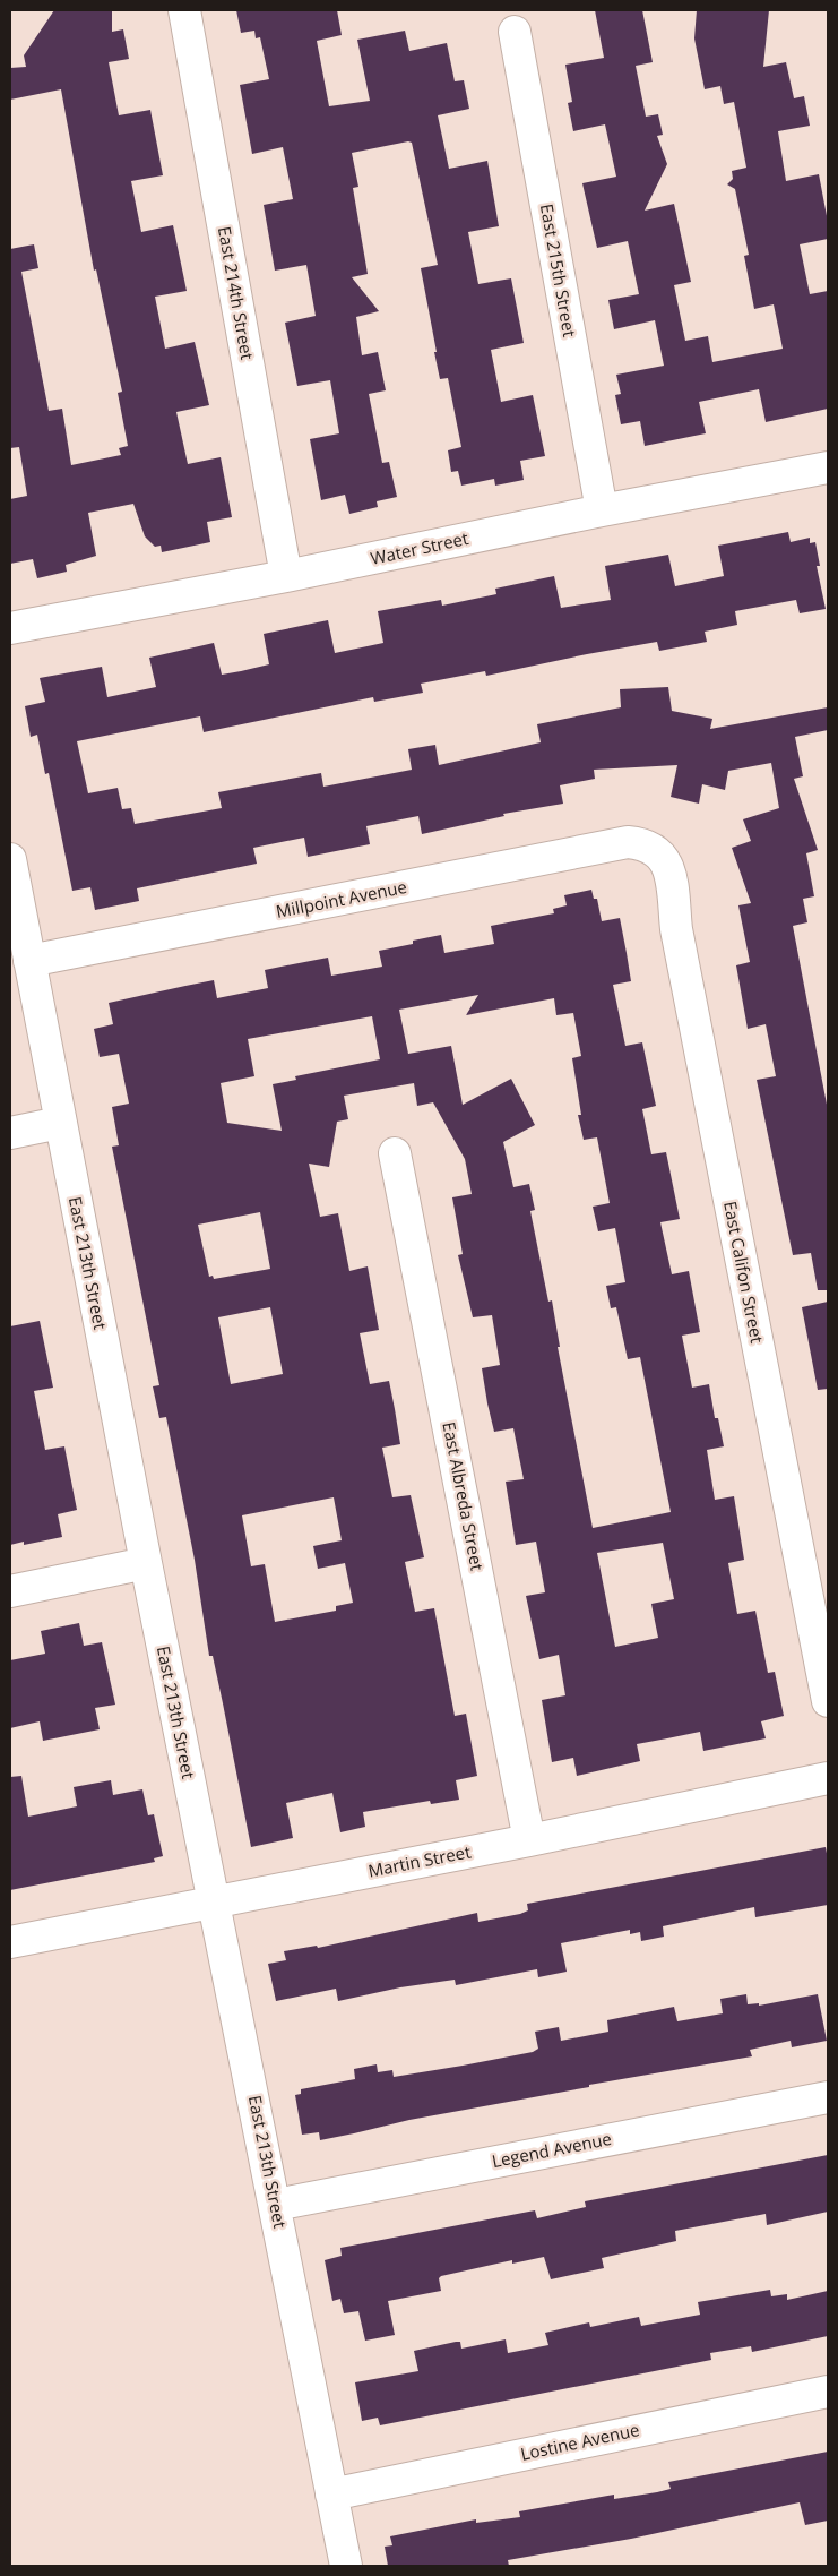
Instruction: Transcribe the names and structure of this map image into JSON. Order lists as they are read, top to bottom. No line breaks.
{"streets":{"street":["East 215th Street","East 214th Street","Water Street","Millpoint Avenue","East 213th Street","East Califon Street","East Albreda Street","Martin Street","Legend Avenue","Lostine Avenue"]},"crossings":[["East 215th Street","Water Street"],["East 214th Street","Water Street"],["Millpoint Avenue","East 213th Street"],["Millpoint Avenue","East Califon Street"],["East 213th Street","Martin Street"],["East 213th Street","Legend Avenue"],["East 213th Street","Lostine Avenue"],["East Albreda Street","Martin Street"]]}
